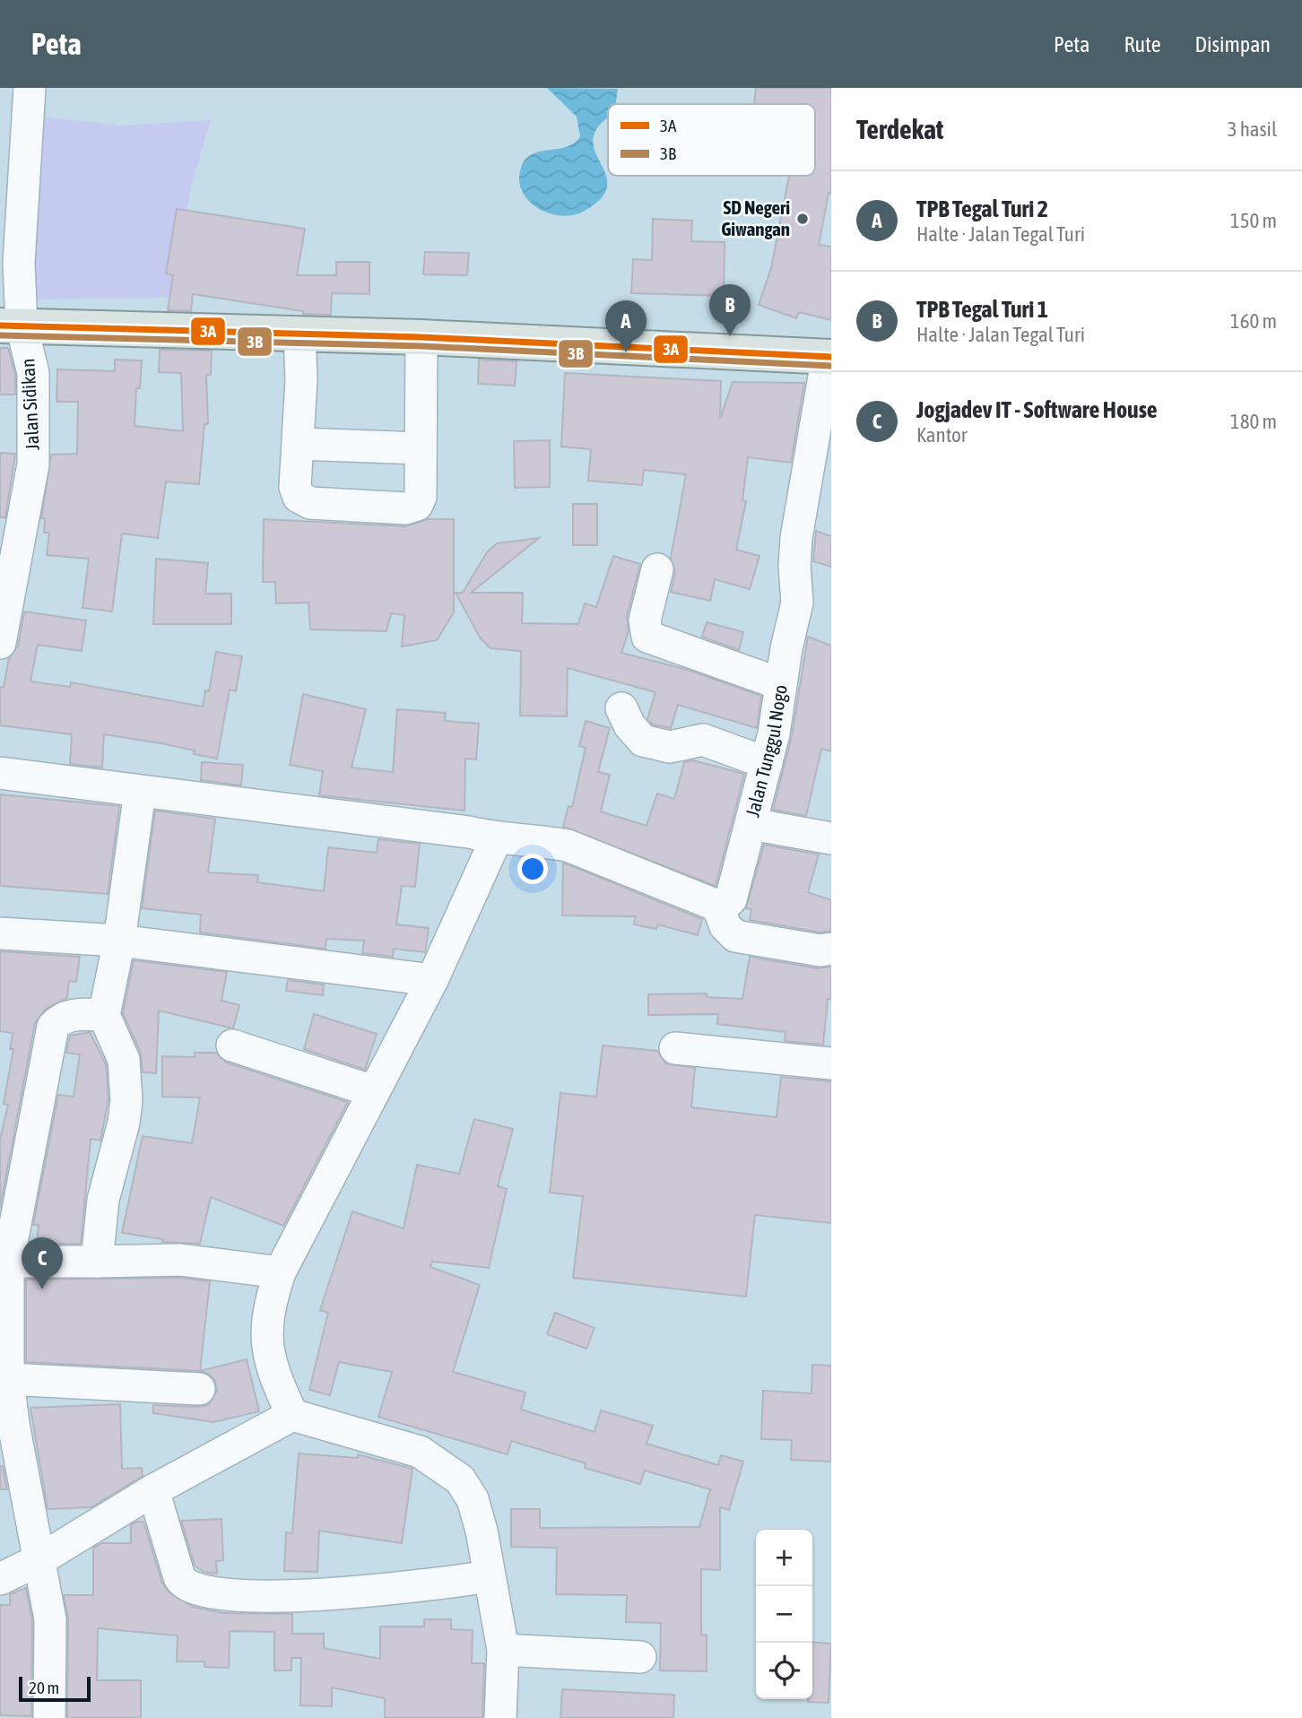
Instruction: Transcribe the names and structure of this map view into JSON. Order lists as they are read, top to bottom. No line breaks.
{"streets":{"street":["Jalan Sidikan","Jalan Tunggul Nogo"]},"places":["SD Negeri Giwangan"],"lines":["transit line 3A","transit line 3B"],"legend":["3A","3B"],"scale_bar":"20 m","page":{"header":"Peta","nav":["Peta","Rute","Disimpan"],"heading":["Terdekat","3 hasil"],"list":[{"mark":"A","name":"TPB Tegal Turi 2","note":"Halte · Jalan Tegal Turi","value":"150 m"},{"mark":"B","name":"TPB Tegal Turi 1","note":"Halte · Jalan Tegal Turi","value":"160 m"},{"mark":"C","name":"Jogjadev IT - Software House","note":"Kantor","value":"180 m"}],"pins":["B","A","C"],"map_buttons":["+","−"],"scale":"20 m"}}
